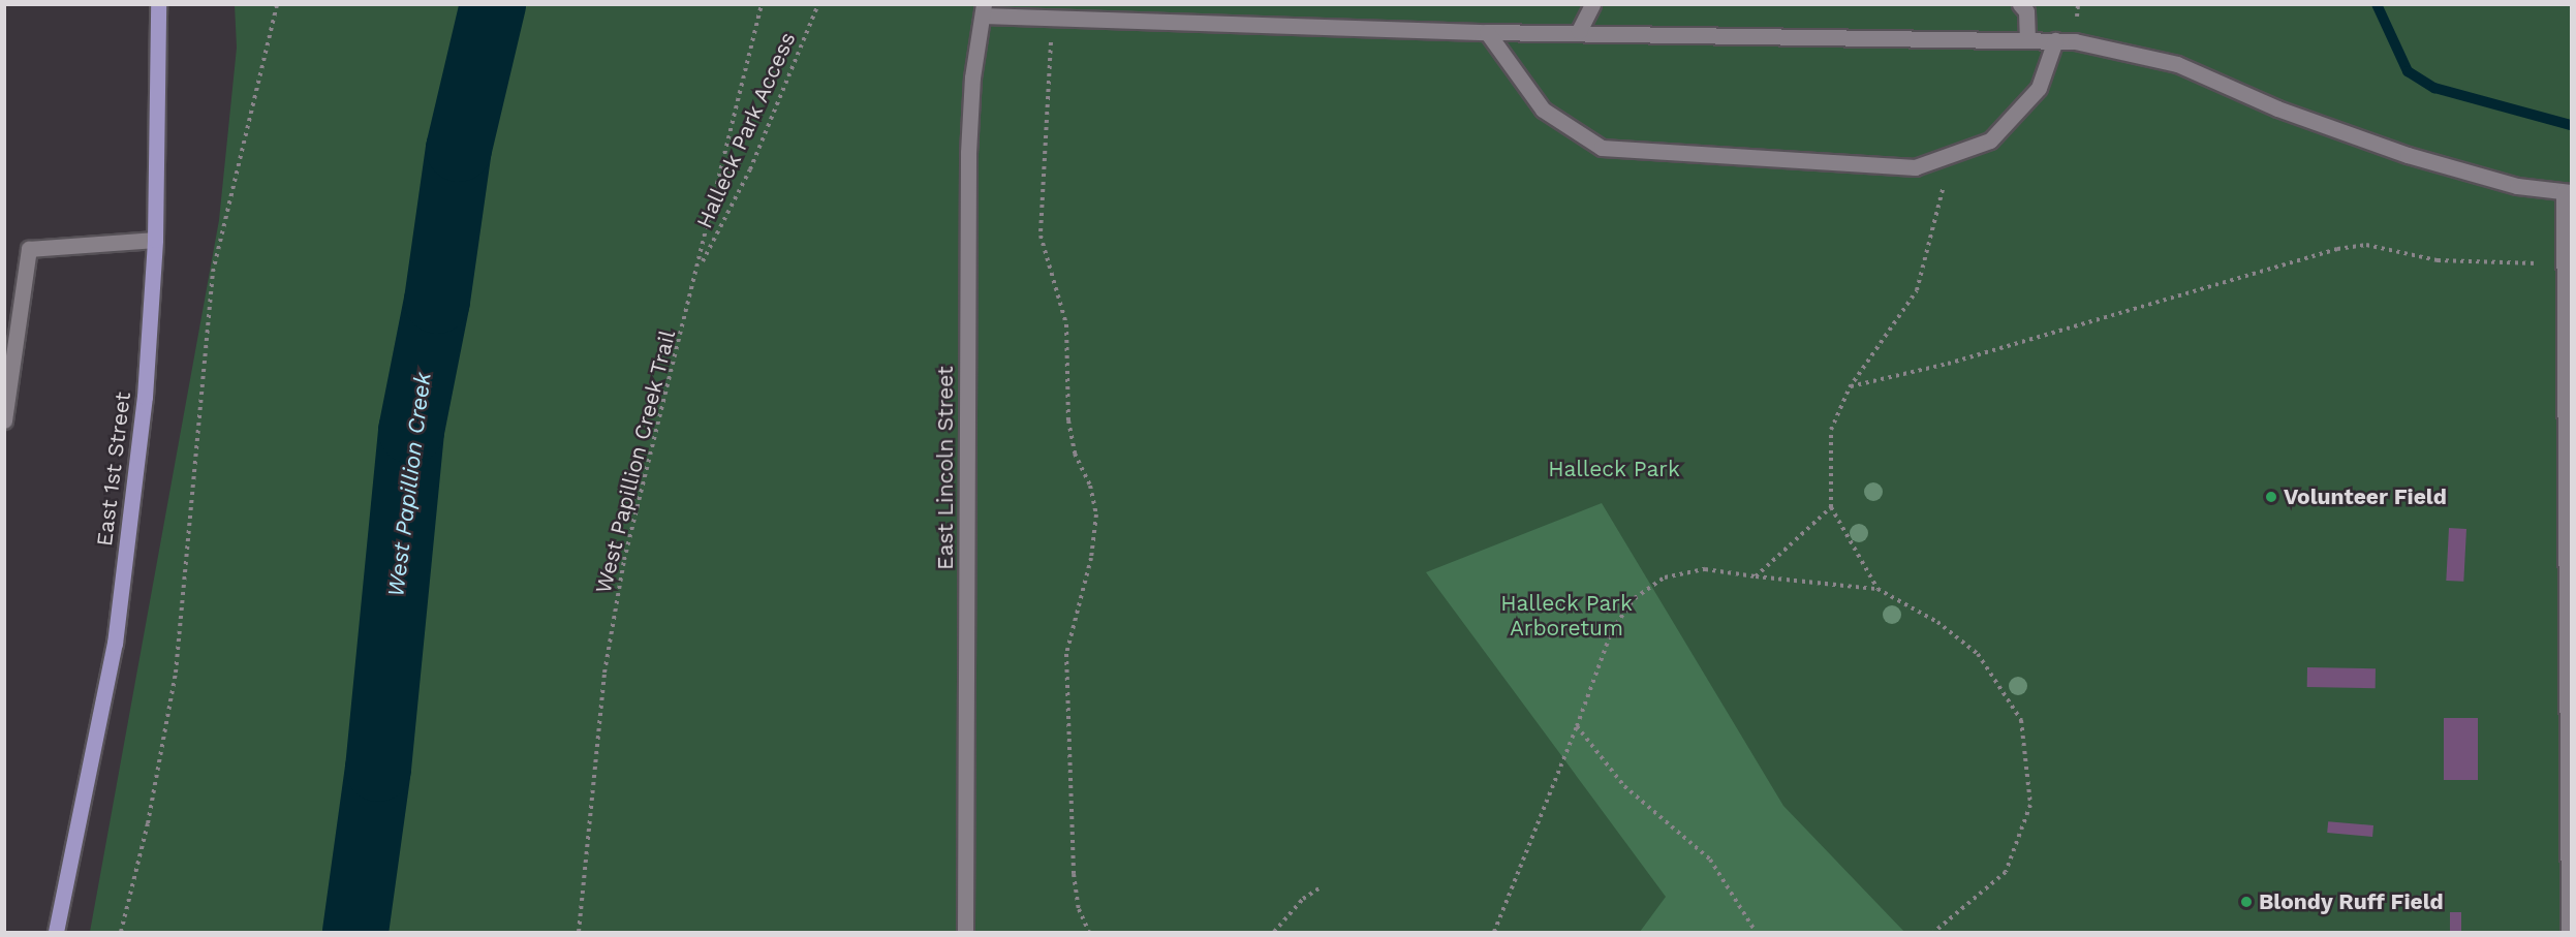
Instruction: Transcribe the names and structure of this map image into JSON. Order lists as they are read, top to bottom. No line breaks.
{"streets":{"main road":["East 1st Street"],"street":["East Lincoln Street"],"path":["Halleck Park Access","West Papillion Creek Trail"]},"crossings":[["Halleck Park Access","West Papillion Creek Trail"]],"water":["West Papillion Creek"],"parks":["Halleck Park","Halleck Park Arboretum"],"places":["Volunteer Field","Blondy Ruff Field"]}
